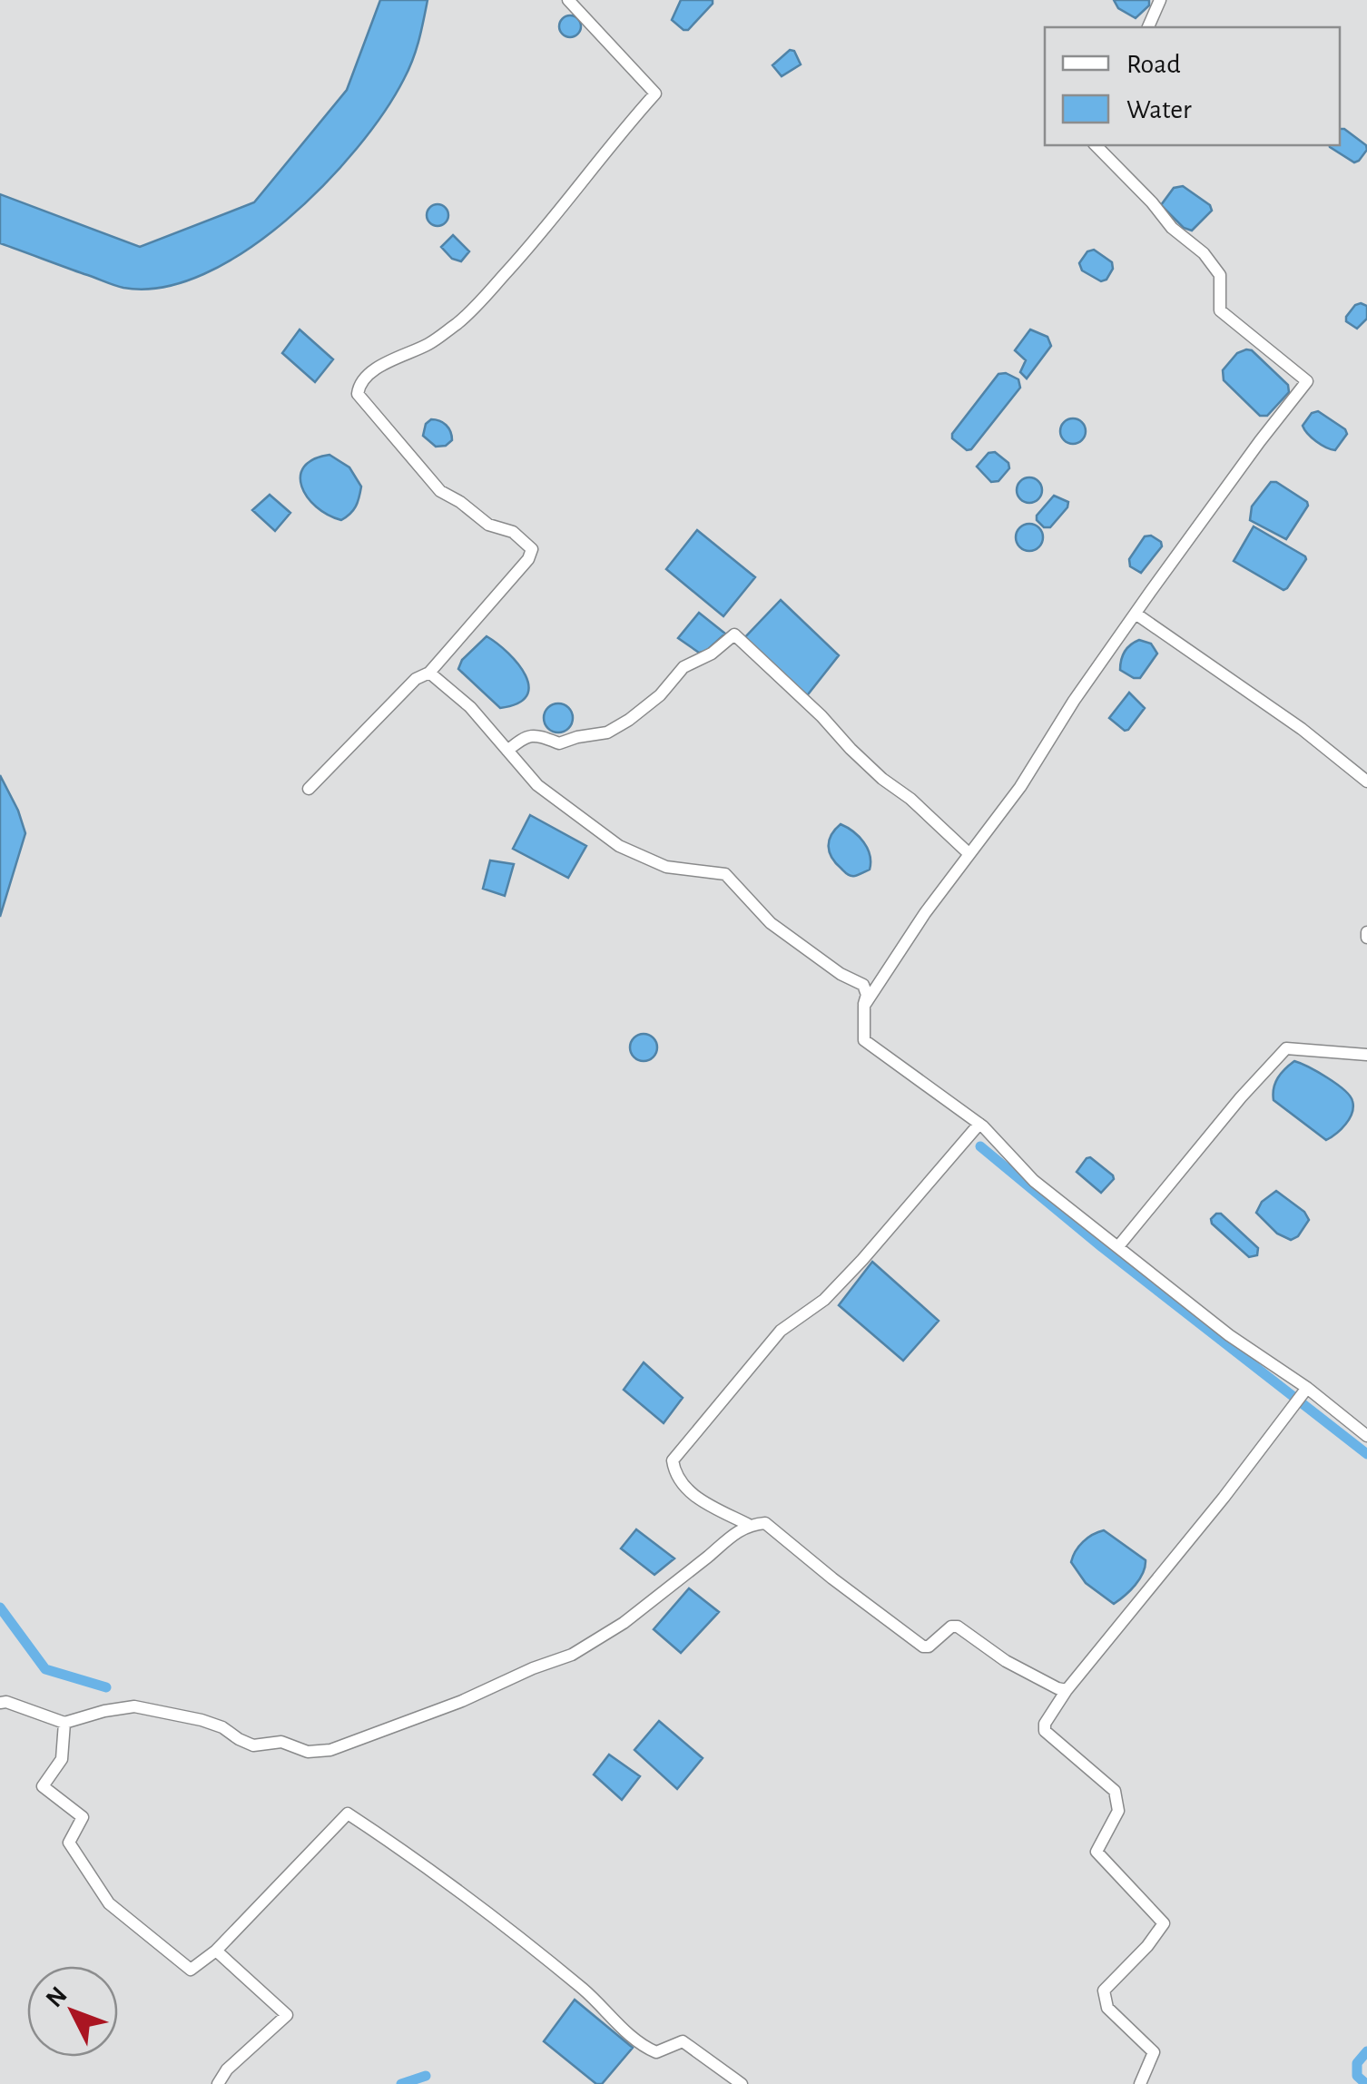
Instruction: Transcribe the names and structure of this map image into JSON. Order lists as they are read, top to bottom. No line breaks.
{"legend":["Road","Water"],"north":"top left"}
